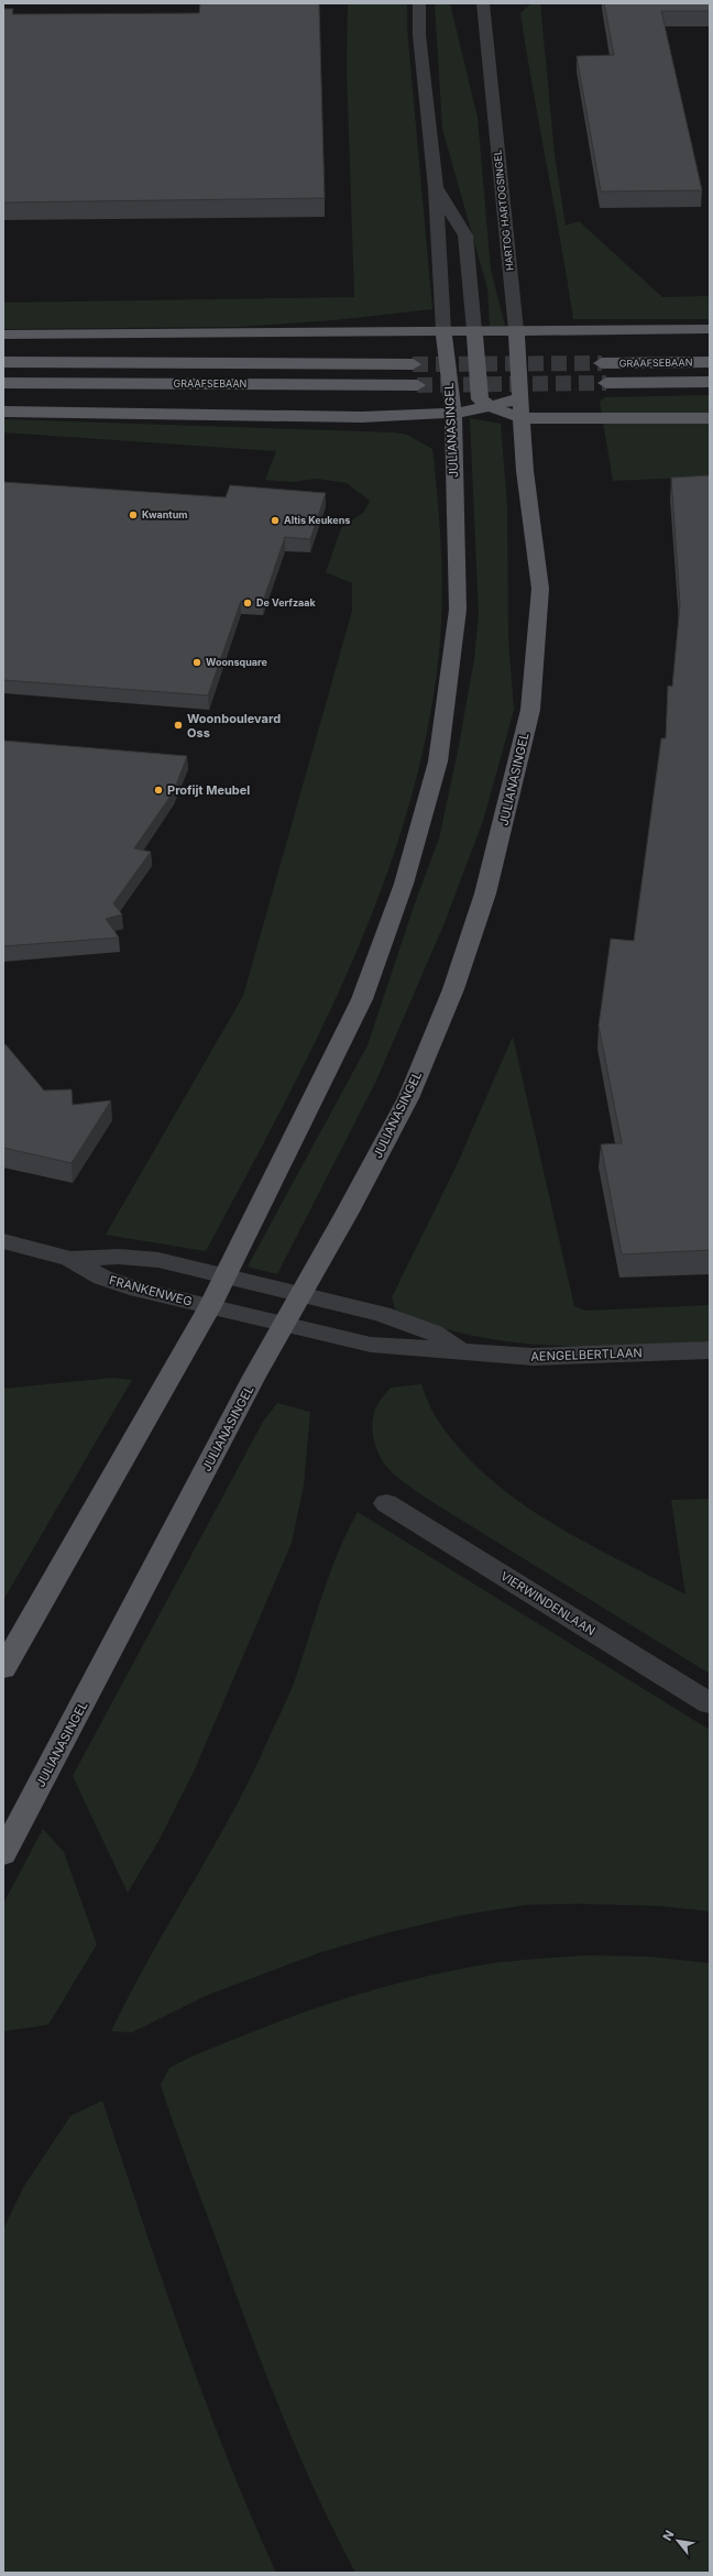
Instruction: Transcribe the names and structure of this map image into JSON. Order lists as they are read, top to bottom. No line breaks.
{"streets":{"main road":["HARTOG HARTOGSINGEL","GRAAFSEBAAN","JULIANASINGEL"],"street":["FRANKENWEG","AENGELBERTLAAN","VIERWINDENLAAN"]},"crossings":[["HARTOG HARTOGSINGEL","JULIANASINGEL"],["JULIANASINGEL","FRANKENWEG"],["JULIANASINGEL","AENGELBERTLAAN"],["FRANKENWEG","AENGELBERTLAAN"]],"places":["Kwantum","Altis Keukens","De Verfzaak","Woonsquare","Woonboulevard Oss","Profijt Meubel"],"north":"top left"}
